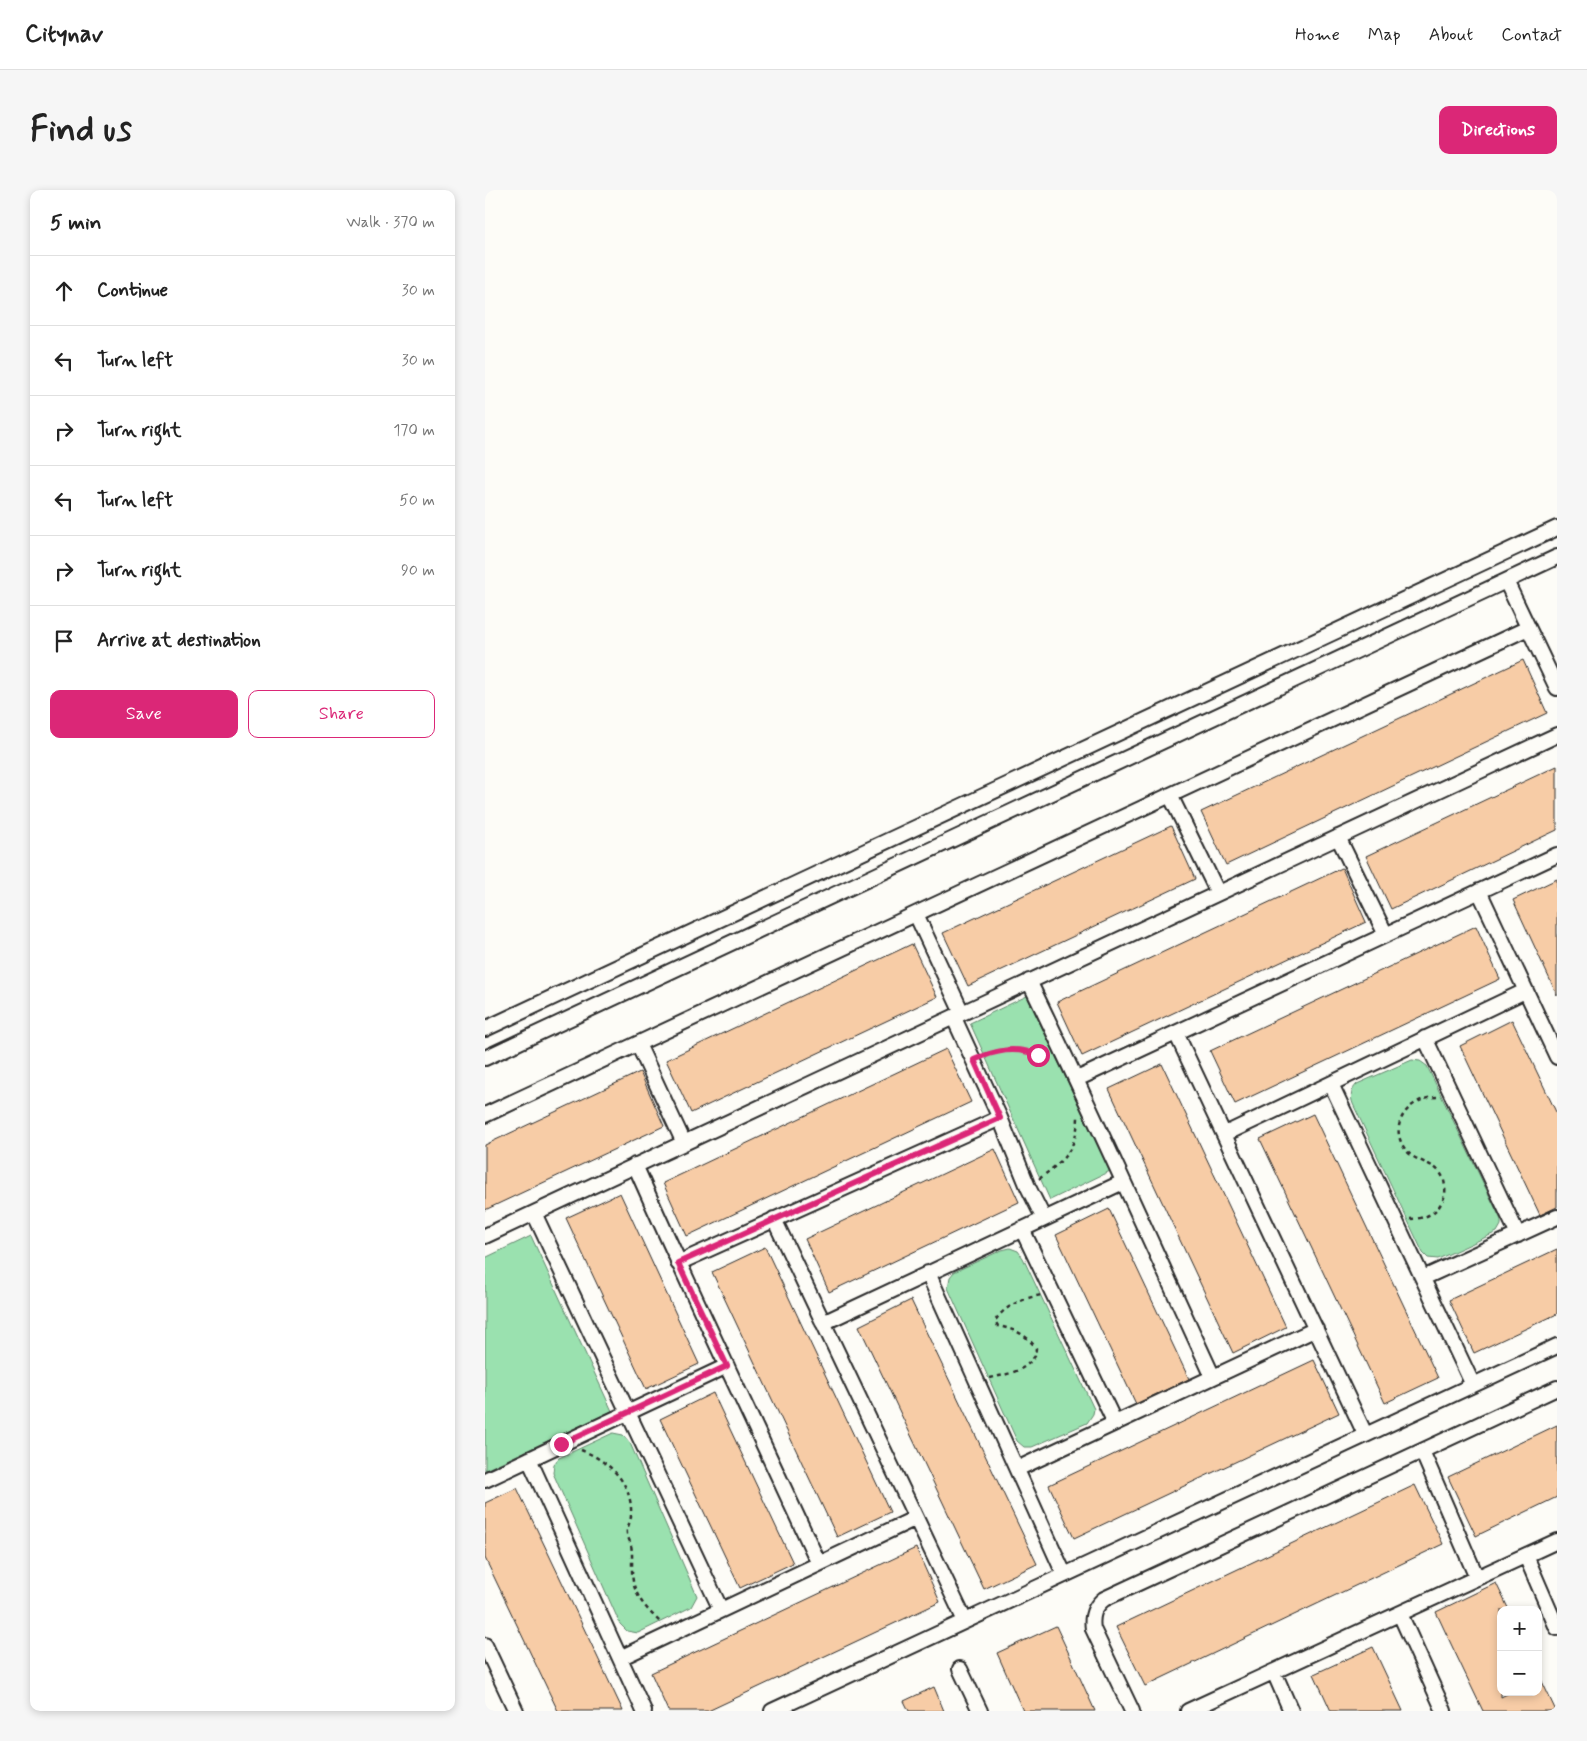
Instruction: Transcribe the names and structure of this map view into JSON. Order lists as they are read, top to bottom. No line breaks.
{"page":{"header":"Citynav","nav":["Home","Map","About","Contact"],"buttons":["Directions",["Save","Share"]],"title":"Find us","heading":["5 min","Walk · 370 m"],"list":[["Continue","30 m"],["Turn left","30 m"],["Turn right","170 m"],["Turn left","50 m"],["Turn right","90 m"],"Arrive at destination"],"map_buttons":["+","−"]}}
